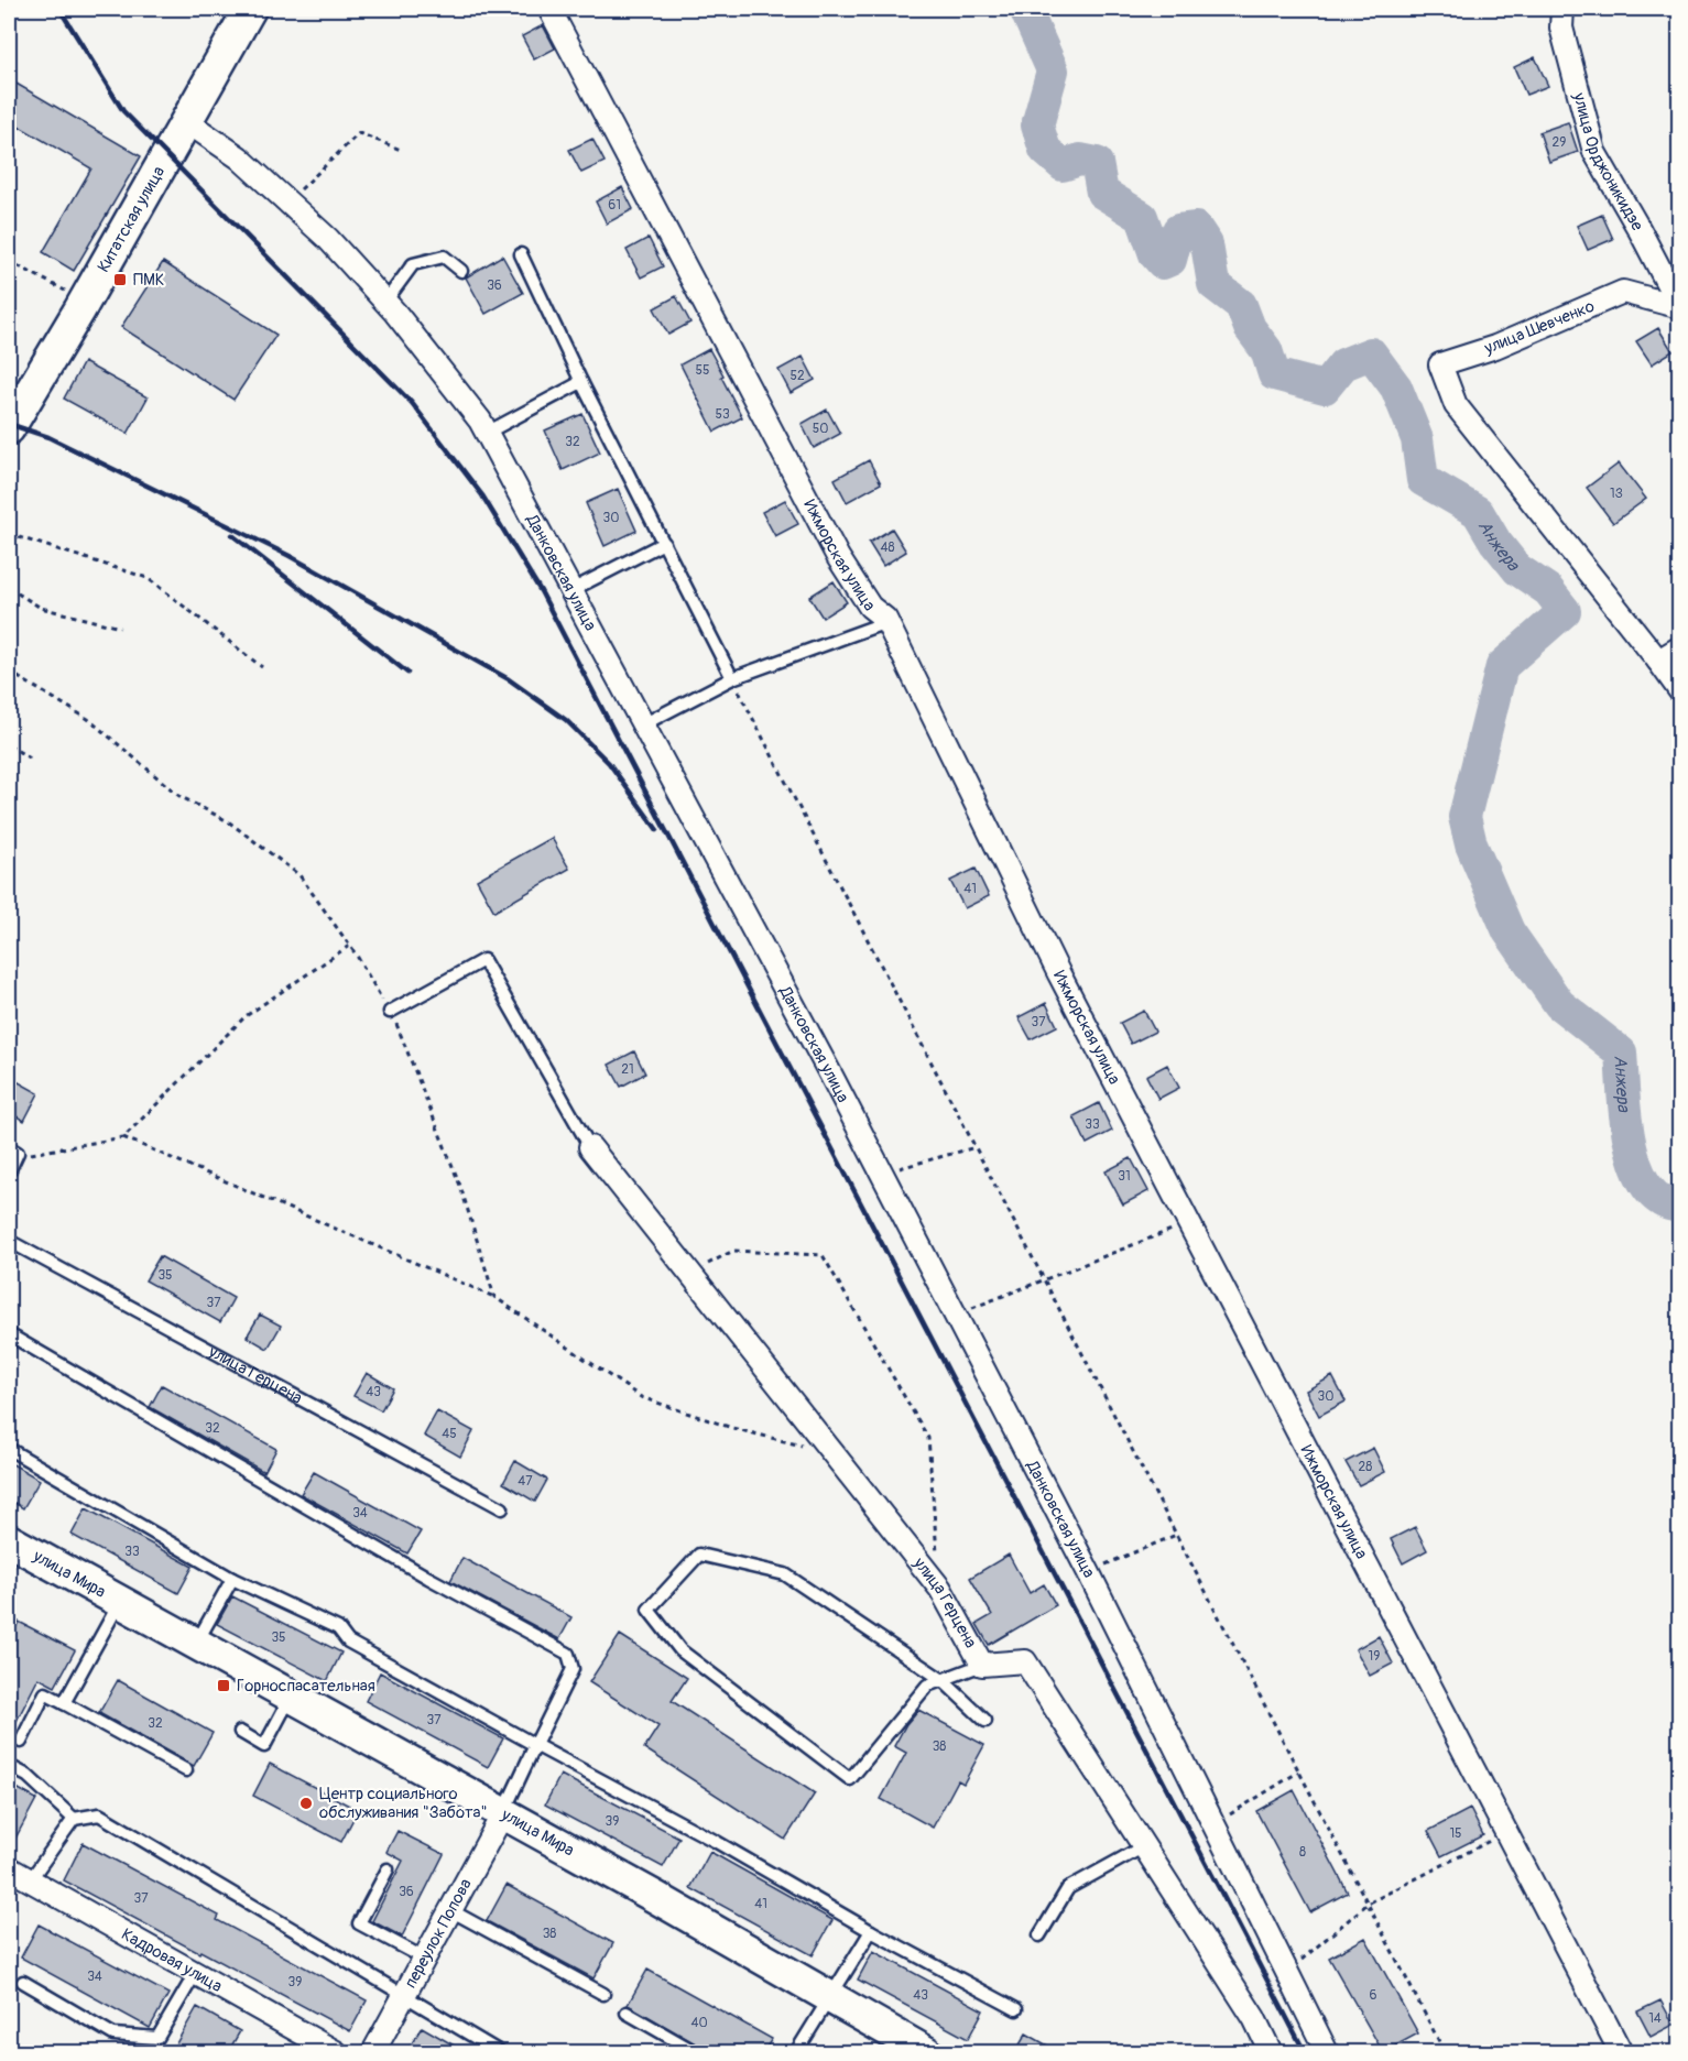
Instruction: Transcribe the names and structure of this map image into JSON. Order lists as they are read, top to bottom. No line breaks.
{"streets":{"main road":["Китатская улица","улица Мира"],"street":["улица Орджоникидзе","улица Шевченко","Ижморская улица","Данковская улица","улица Герцена","переулок Попова","Кадровая улица"]},"crossings":[["улица Орджоникидзе","улица Шевченко"],["Китатская улица","Данковская улица"],["улица Мира","переулок Попова"]],"water":["Анжера"],"places":{"transit":["ПМК","Горноспасательная"],"other":["Центр социального обслуживания \"Забота\""]},"house_numbers":["29","61","36","55","52","53","50","32","1З","30","48","41","37","21","33","31","35","37","43","30","32","45","28","47","34","33","35","19","37","32","38","39","15","8","36","37","41","38","34","39","43","6","14","40"]}
